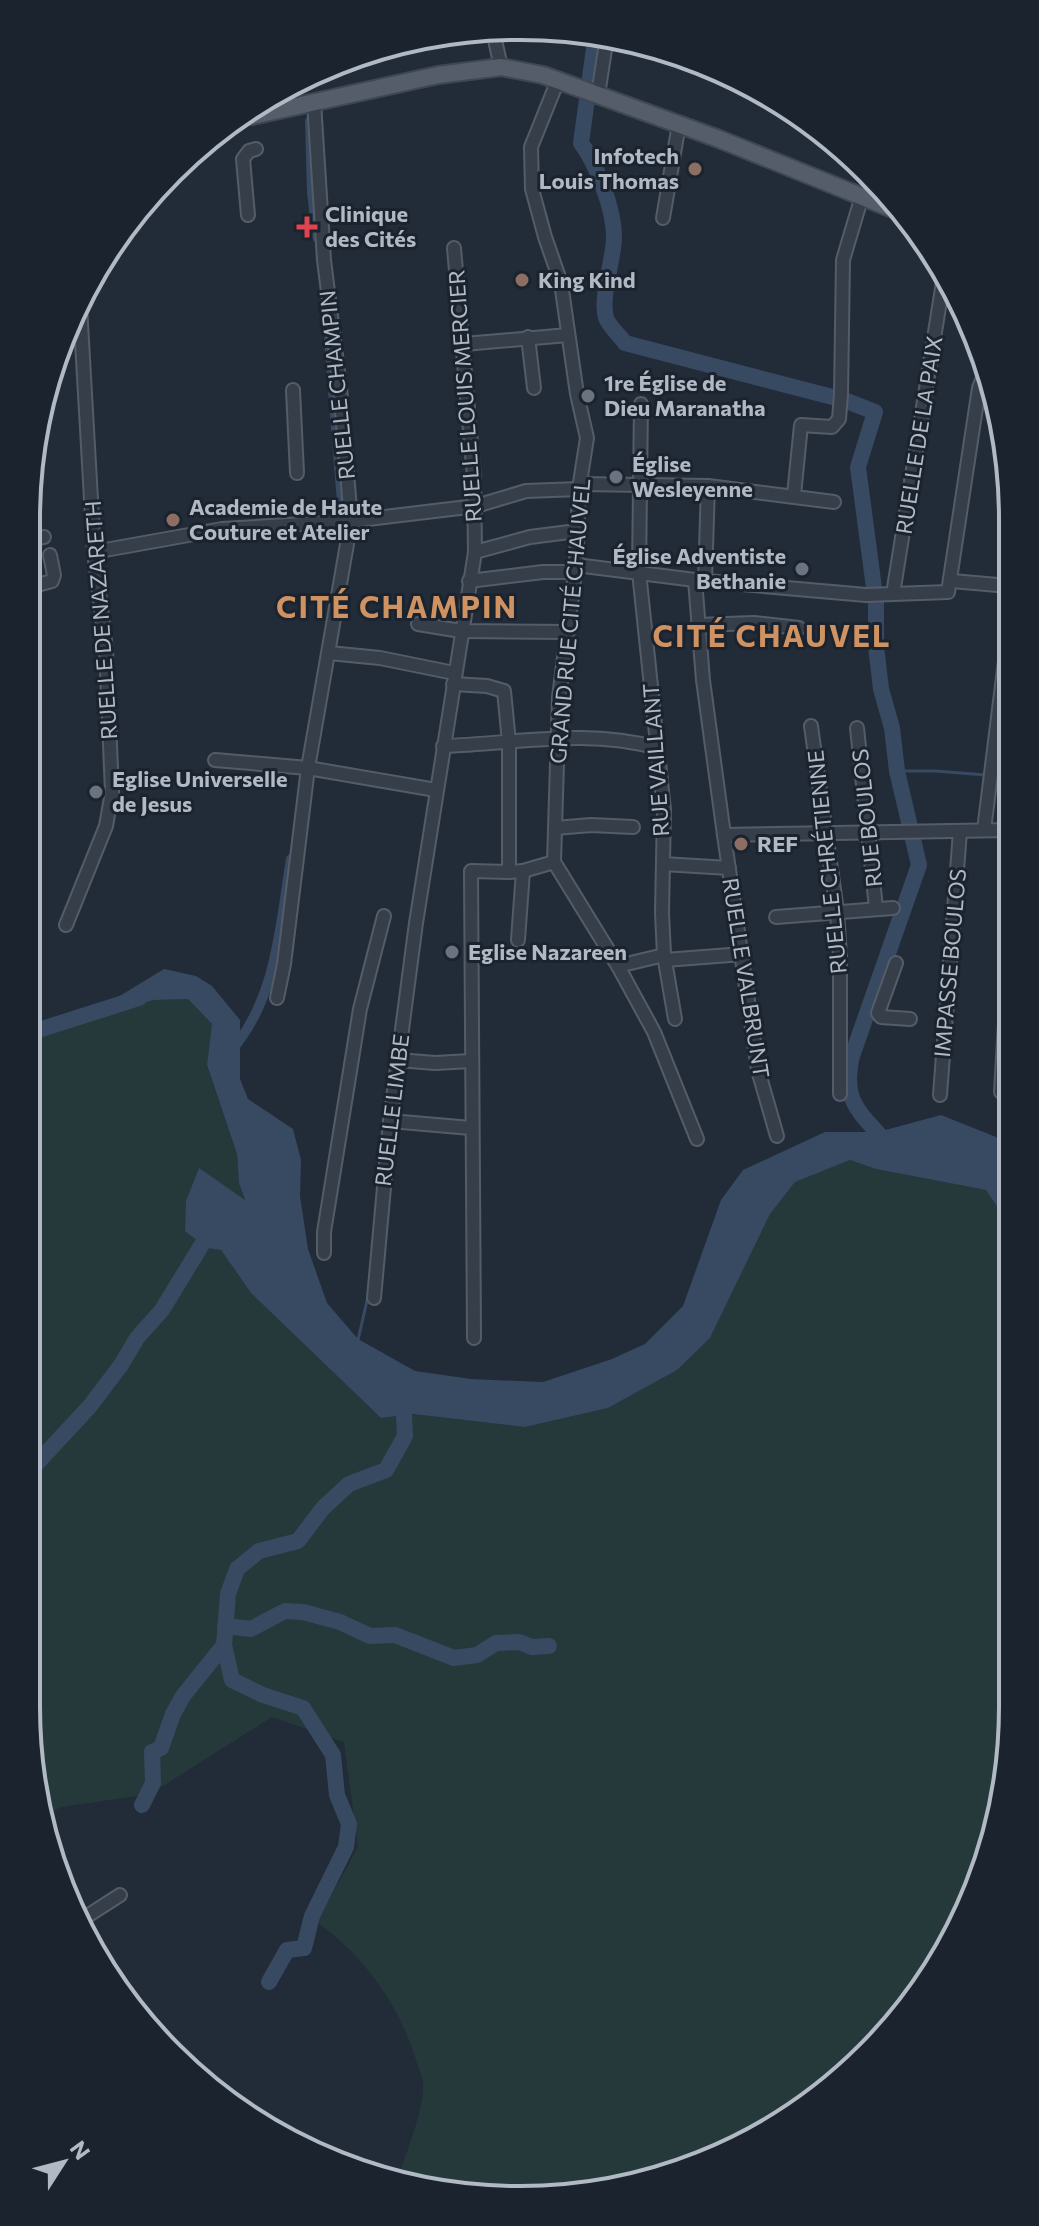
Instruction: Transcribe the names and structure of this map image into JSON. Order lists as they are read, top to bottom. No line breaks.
{"streets":{"street":["RUELLE CHAMPIN","RUELLE LOUIS MERCIER","RUELLE DE LA PAIX","RUELLE DE NAZARETH","GRAND RUE CITÉ CHAUVEL","RUE VAILLANT","RUE BOULOS","RUELLE CHRÉTIENNE","IMPASSE BOULOS","RUELLE VALBRUNT","RUELLE LIMBE"]},"crossings":[["RUELLE LOUIS MERCIER","RUELLE LIMBE"]],"districts":["CITÉ CHAMPIN","CITÉ CHAUVEL"],"places":{"other":["Infotech Louis Thomas","King Kind","1re Église de Dieu Maranatha","Église Wesleyenne","Academie de Haute Couture et Atelier","Église Adventiste Bethanie","Eglise Universelle de Jesus","REF","Eglise Nazareen"],"health":["Clinique des Cités"]},"north":"top right"}
